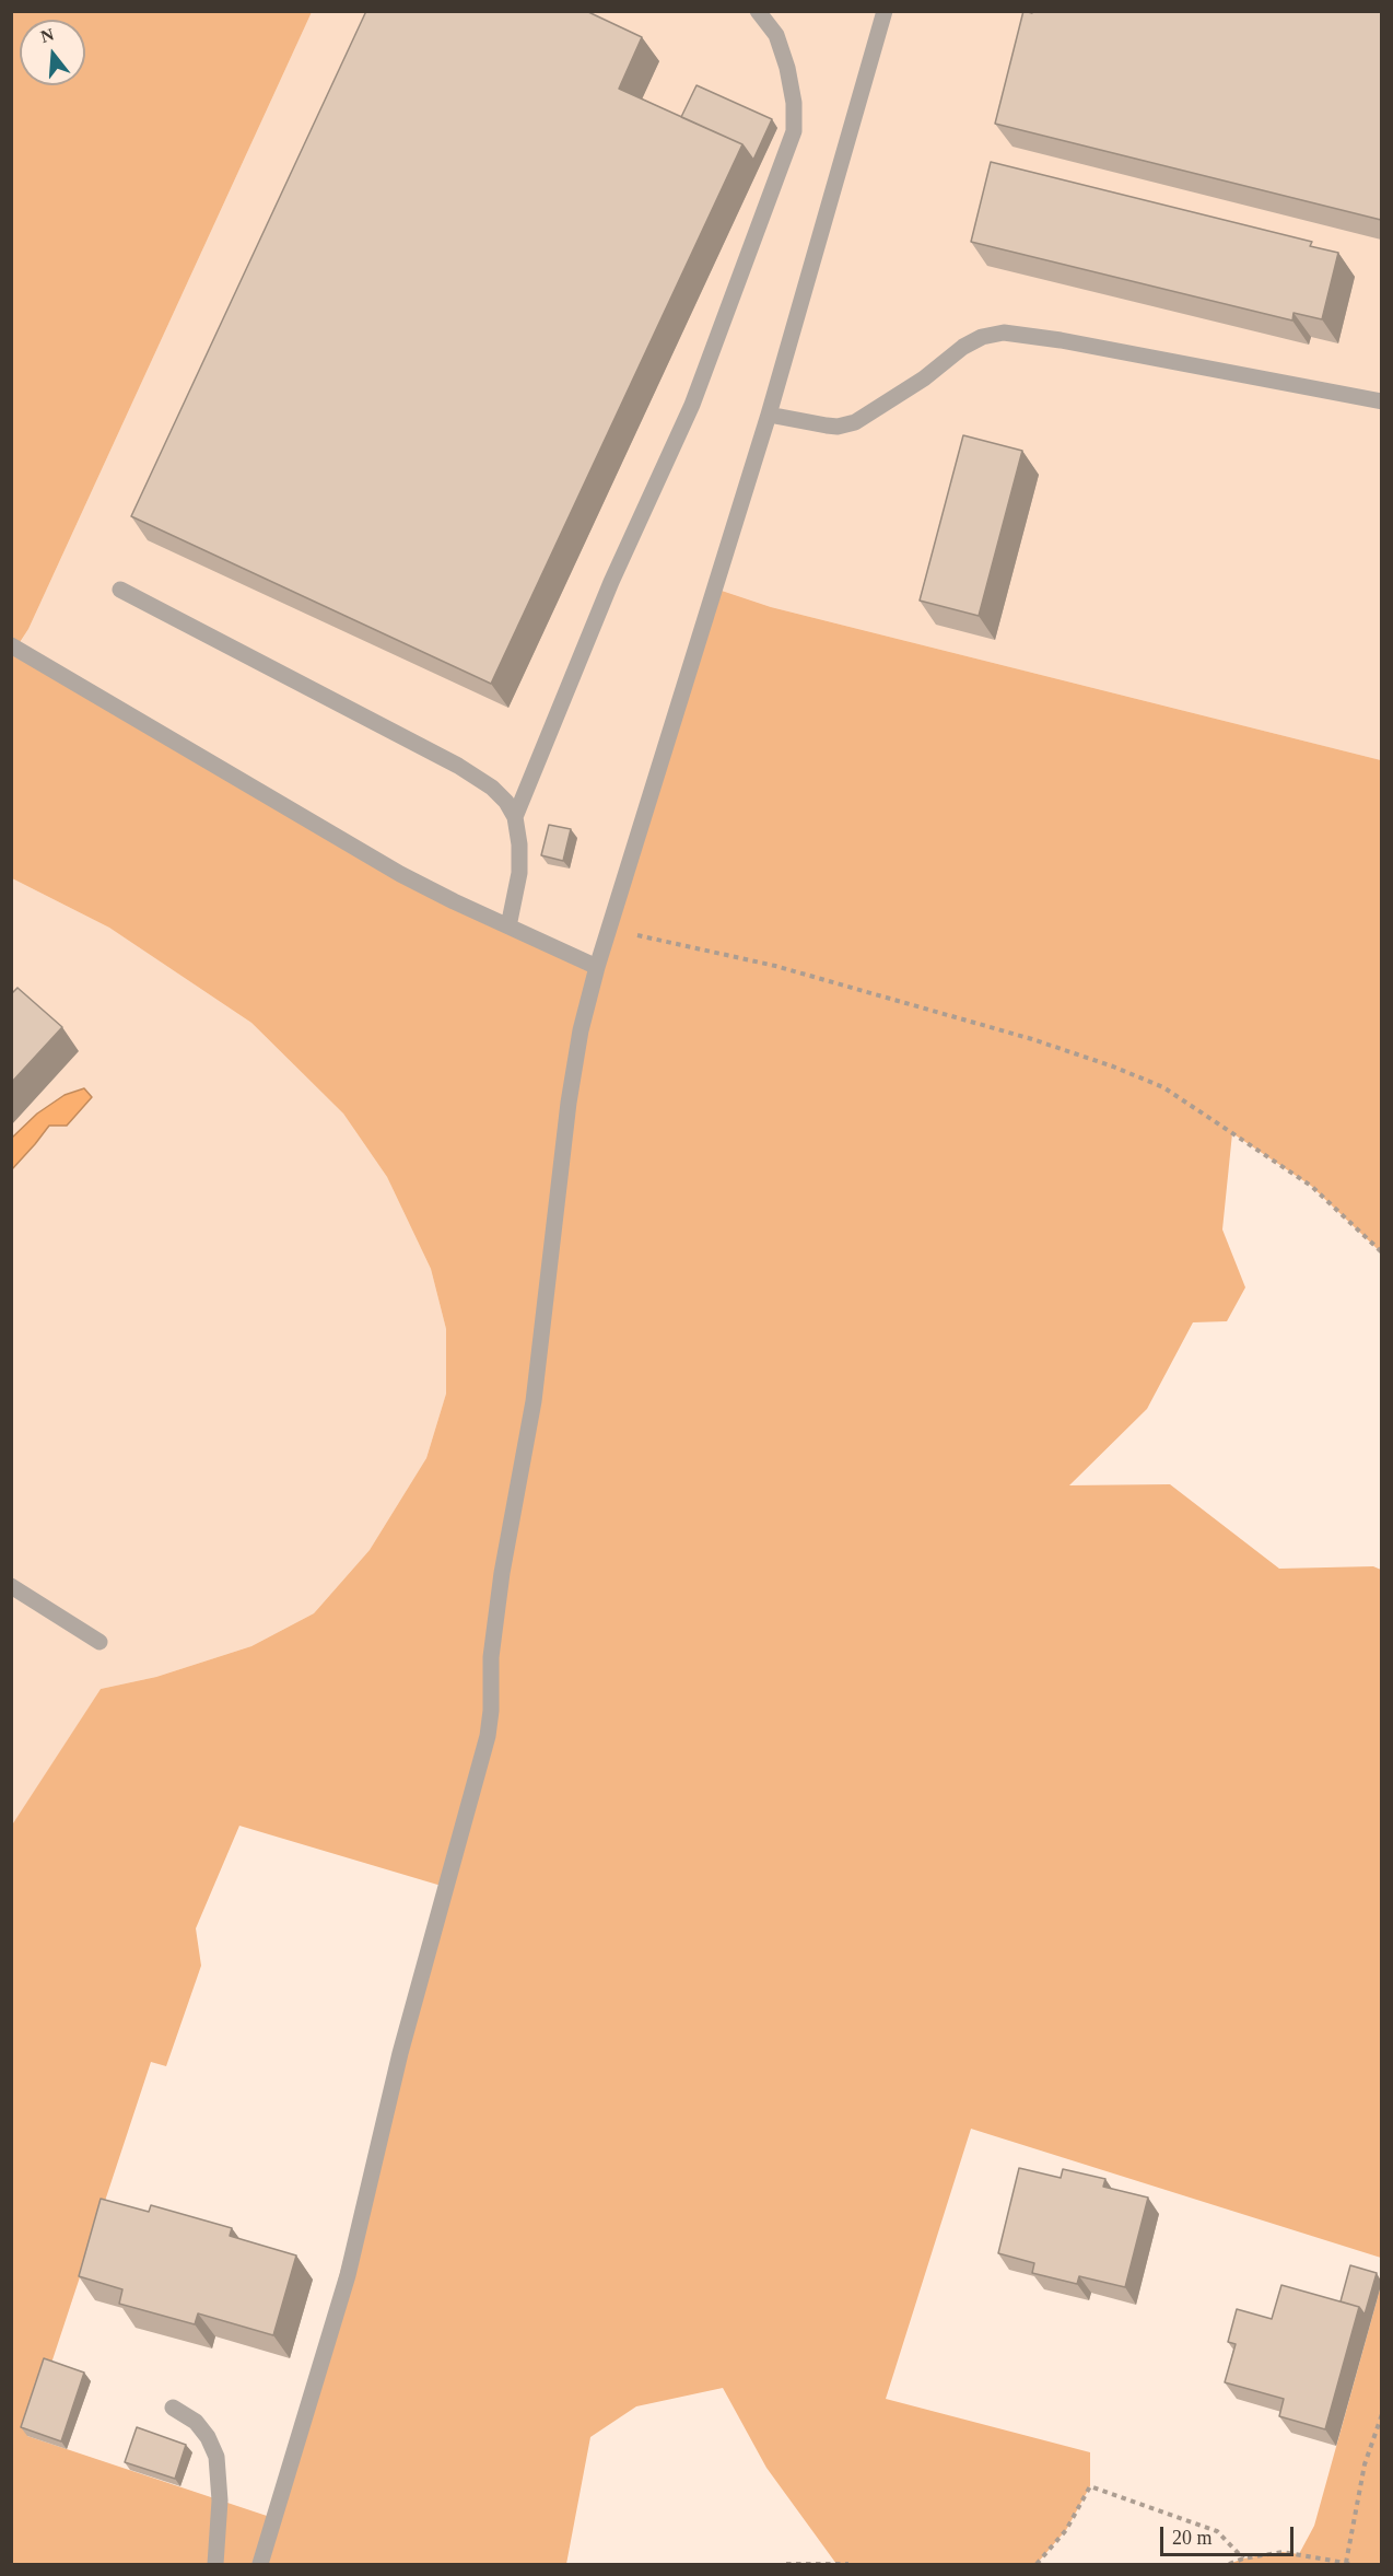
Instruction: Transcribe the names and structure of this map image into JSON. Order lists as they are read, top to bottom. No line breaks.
{"scale_bar":"20 m","north":"top"}
